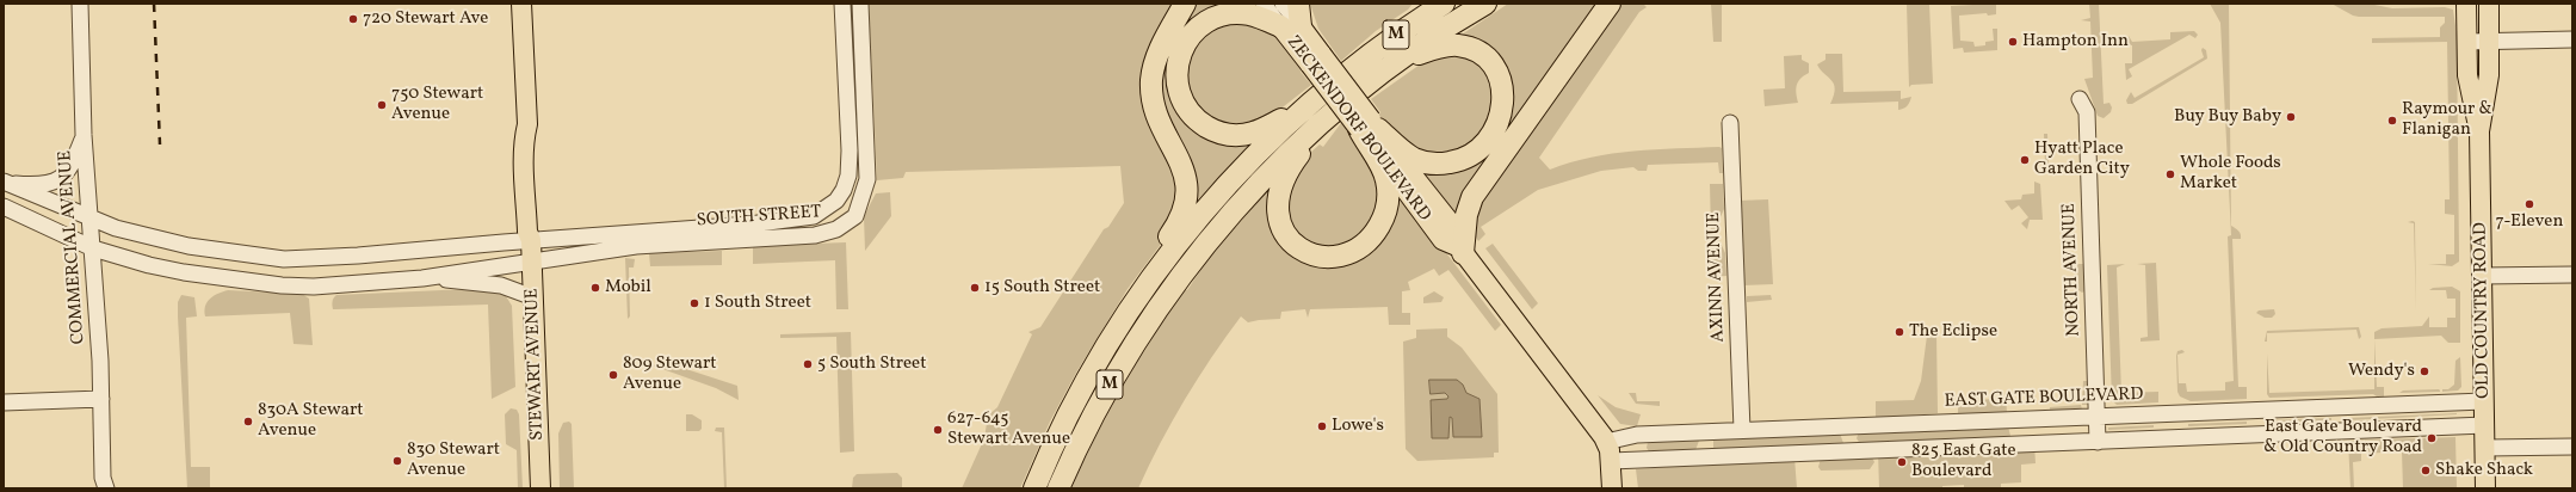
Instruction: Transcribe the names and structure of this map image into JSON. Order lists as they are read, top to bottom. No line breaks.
{"streets":{"highway":["M"],"main road":["ZECKENDORF BOULEVARD","OLD COUNTRY ROAD","STEWART AVENUE"],"street":["SOUTH STREET","COMMERCIAL AVENUE","NORTH AVENUE","AXINN AVENUE","EAST GATE BOULEVARD"]},"crossings":[["ZECKENDORF BOULEVARD","EAST GATE BOULEVARD"],["SOUTH STREET","COMMERCIAL AVENUE"],["SOUTH STREET","STEWART AVENUE"],["NORTH AVENUE","EAST GATE BOULEVARD"],["AXINN AVENUE","EAST GATE BOULEVARD"],["OLD COUNTRY ROAD","EAST GATE BOULEVARD"]],"places":["720 Stewart Ave","Hampton Inn","750 Stewart Avenue","Buy Buy Baby","Raymour & Flanigan","Hyatt Place Garden City","Whole Foods Market","7-Eleven","Mobil","15 South Street","1 South Street","The Eclipse","5 South Street","Wendy's","809 Stewart Avenue","830A Stewart Avenue","Lowe's","627-645 Stewart Avenue","East Gate Boulevard & Old Country Road","830 Stewart Avenue","825 East Gate Boulevard","Shake Shack"]}
